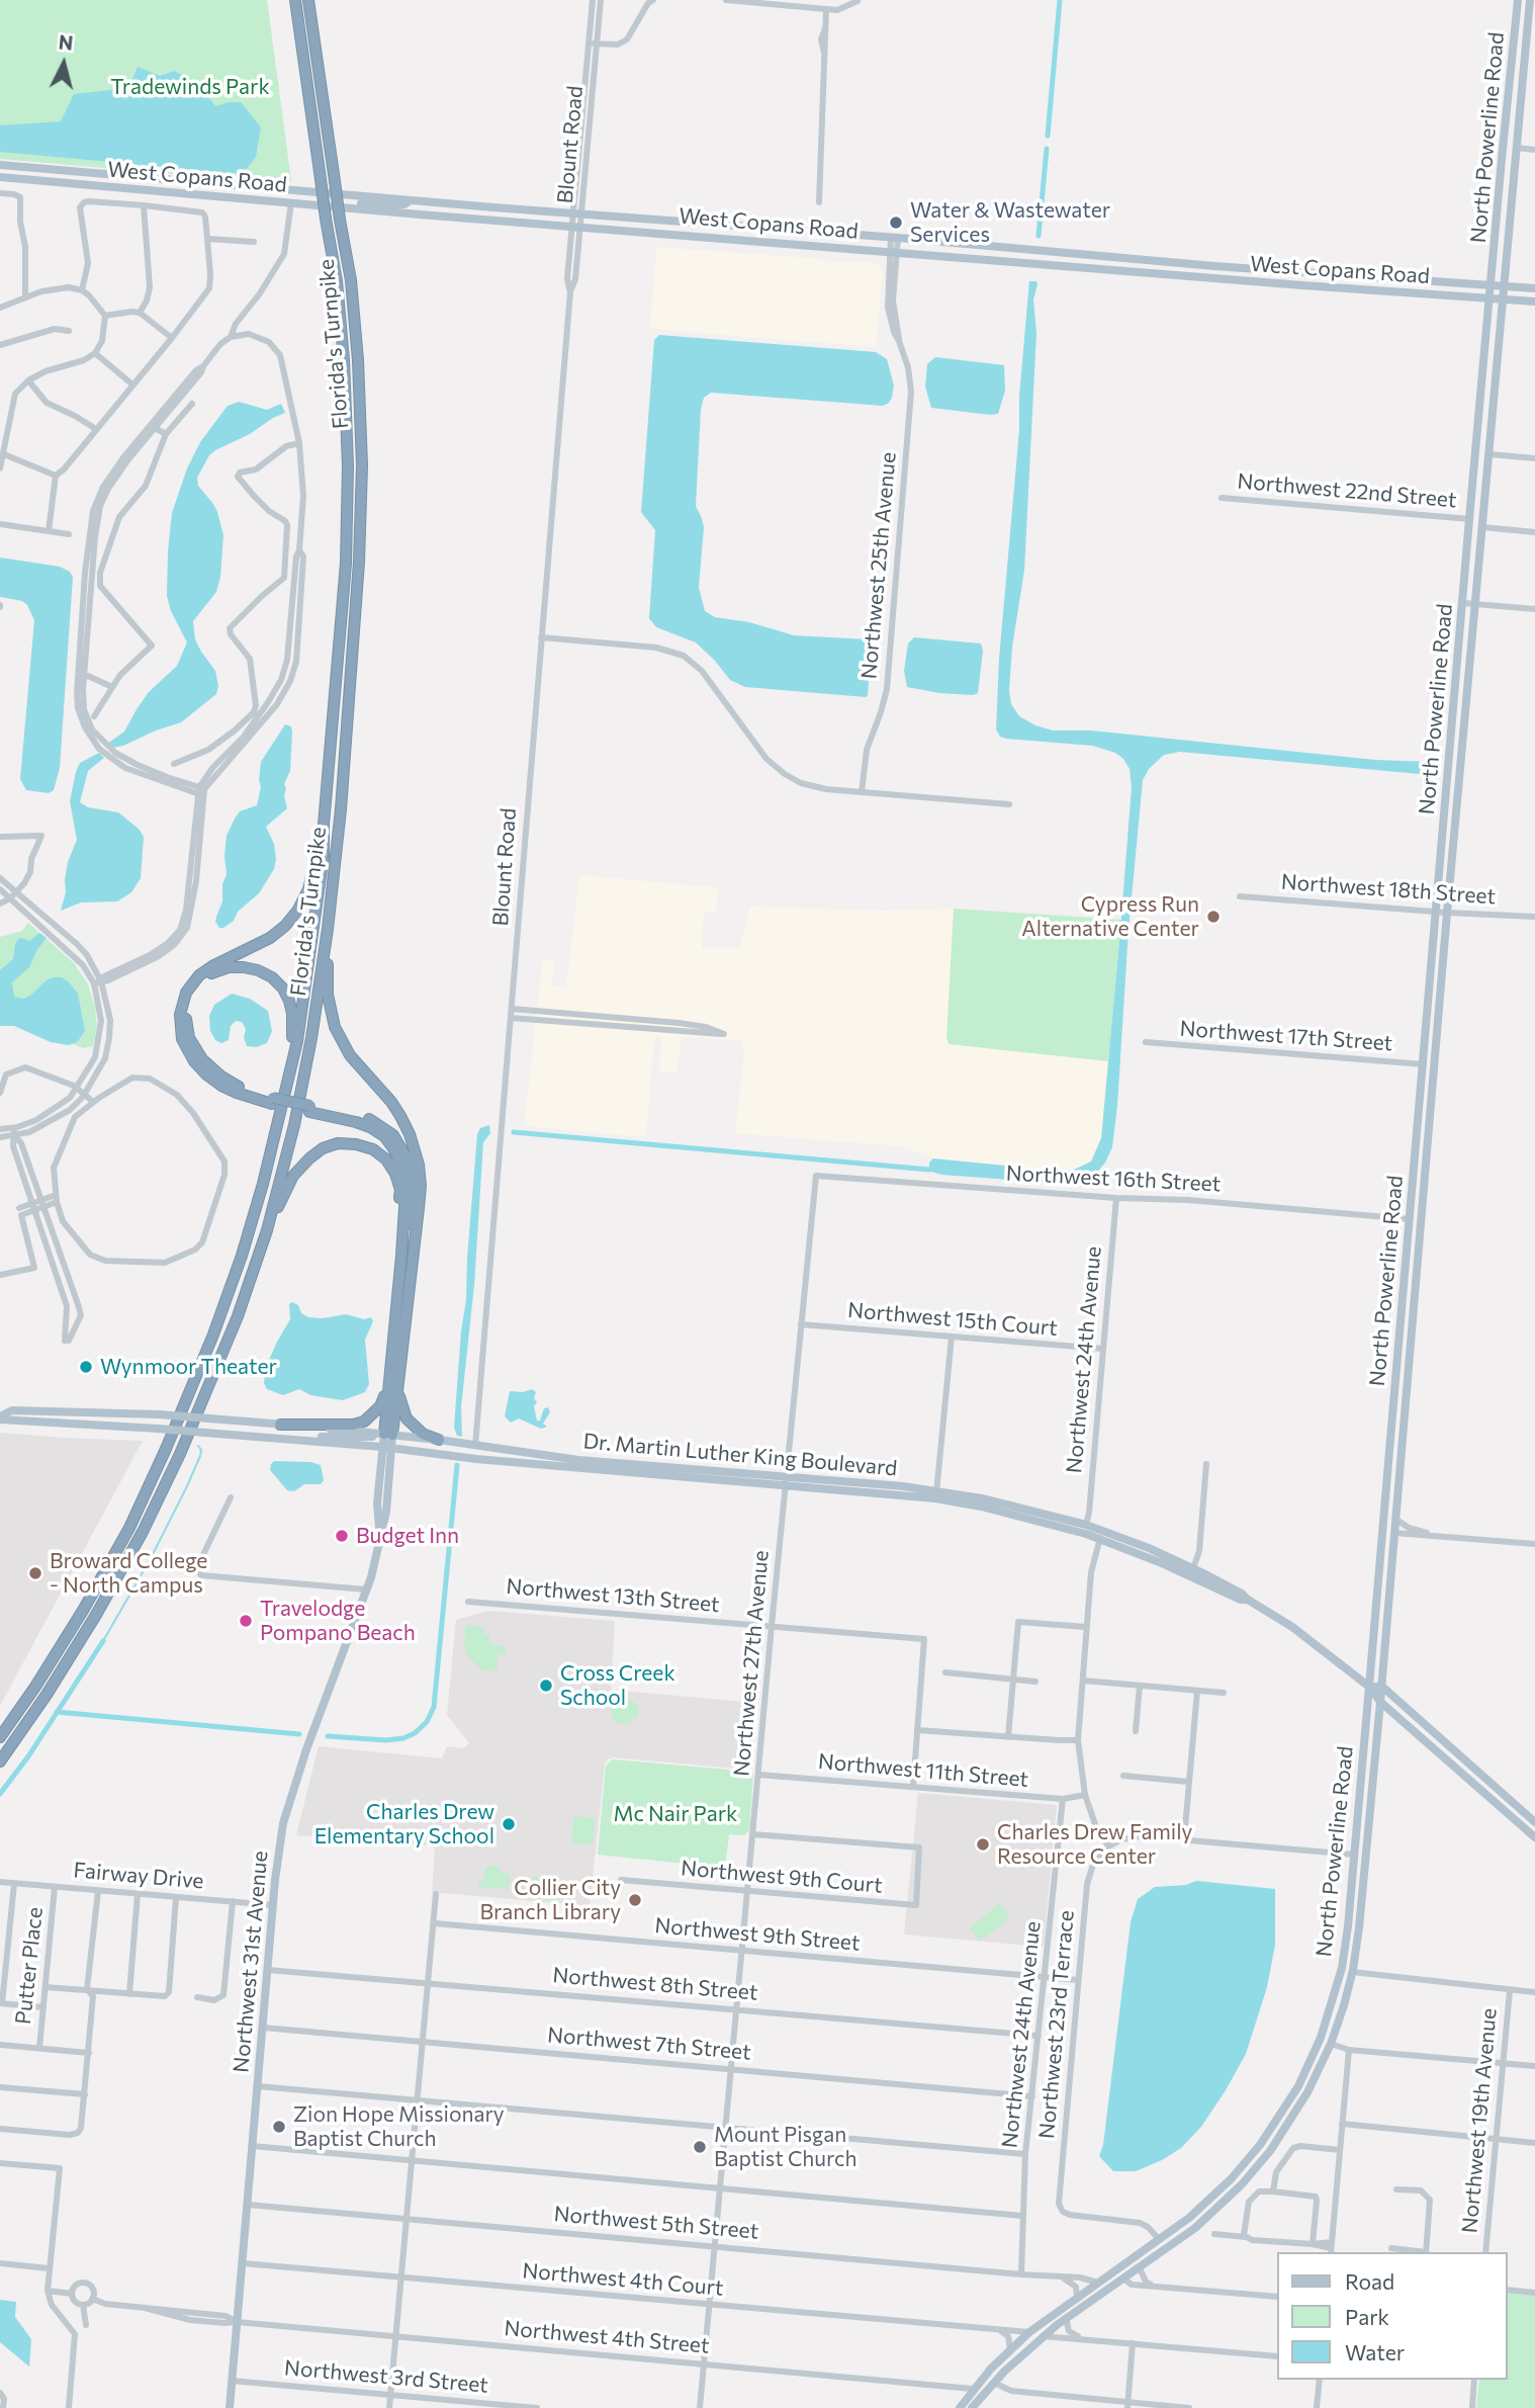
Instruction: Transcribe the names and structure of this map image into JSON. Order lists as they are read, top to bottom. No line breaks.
{"streets":{"highway":["Florida's Turnpike"],"main road":["North Powerline Road","West Copans Road","Dr. Martin Luther King Boulevard","Northwest 31st Avenue"],"street":["Blount Road","Northwest 22nd Street","Northwest 25th Avenue","Northwest 18th Street","Northwest 17th Street","Northwest 16th Street","Northwest 15th Court","Northwest 24th Avenue","Northwest 13th Street","Northwest 27th Avenue","Northwest 11th Street","Fairway Drive","Northwest 9th Court","Northwest 9th Street","Putter Place","Northwest 8th Street","Northwest 23rd Terrace","Northwest 7th Street","Northwest 19th Avenue","Northwest 5th Street","Northwest 4th Court","Northwest 4th Street","Northwest 3rd Street"]},"crossings":[["North Powerline Road","West Copans Road"],["North Powerline Road","Northwest 22nd Street"],["North Powerline Road","Northwest 18th Street"],["North Powerline Road","Northwest 17th Street"],["North Powerline Road","Northwest 16th Street"],["North Powerline Road","Dr. Martin Luther King Boulevard"],["North Powerline Road","Northwest 23rd Terrace"],["North Powerline Road","Northwest 5th Street"],["North Powerline Road","Northwest 4th Court"],["North Powerline Road","Northwest 4th Street"],["Blount Road","West Copans Road"],["Blount Road","Dr. Martin Luther King Boulevard"],["West Copans Road","Northwest 25th Avenue"],["Northwest 16th Street","Northwest 24th Avenue"],["Northwest 16th Street","Northwest 27th Avenue"],["Northwest 15th Court","Northwest 24th Avenue"],["Northwest 15th Court","Northwest 27th Avenue"],["Northwest 24th Avenue","Dr. Martin Luther King Boulevard"],["Northwest 24th Avenue","Northwest 11th Street"],["Northwest 24th Avenue","Northwest 9th Street"],["Northwest 24th Avenue","Northwest 8th Street"],["Northwest 24th Avenue","Northwest 7th Street"],["Northwest 24th Avenue","Northwest 5th Street"],["Dr. Martin Luther King Boulevard","Northwest 27th Avenue"],["Dr. Martin Luther King Boulevard","Northwest 31st Avenue"],["Northwest 13th Street","Northwest 27th Avenue"],["Northwest 27th Avenue","Northwest 11th Street"],["Northwest 27th Avenue","Northwest 9th Court"],["Northwest 27th Avenue","Northwest 9th Street"],["Northwest 27th Avenue","Northwest 8th Street"],["Northwest 27th Avenue","Northwest 7th Street"],["Northwest 27th Avenue","Northwest 5th Street"],["Northwest 27th Avenue","Northwest 4th Court"],["Northwest 27th Avenue","Northwest 4th Street"],["Fairway Drive","Northwest 31st Avenue"],["Fairway Drive","Putter Place"],["Northwest 9th Street","Northwest 23rd Terrace"],["Northwest 31st Avenue","Northwest 8th Street"],["Northwest 31st Avenue","Northwest 7th Street"],["Northwest 31st Avenue","Northwest 5th Street"],["Northwest 31st Avenue","Northwest 4th Court"],["Northwest 31st Avenue","Northwest 4th Street"],["Northwest 31st Avenue","Northwest 3rd Street"]],"parks":["Tradewinds Park","Mc Nair Park"],"places":["Water & Wastewater Services","Cypress Run Alternative Center","Wynmoor Theater","Budget Inn","Broward College - North Campus","Travelodge Pompano Beach","Cross Creek School","Charles Drew Elementary School","Charles Drew Family Resource Center","Collier City Branch Library","Zion Hope Missionary Baptist Church","Mount Pisgan Baptist Church"],"legend":["Road","Park","Water"],"north":"top"}
